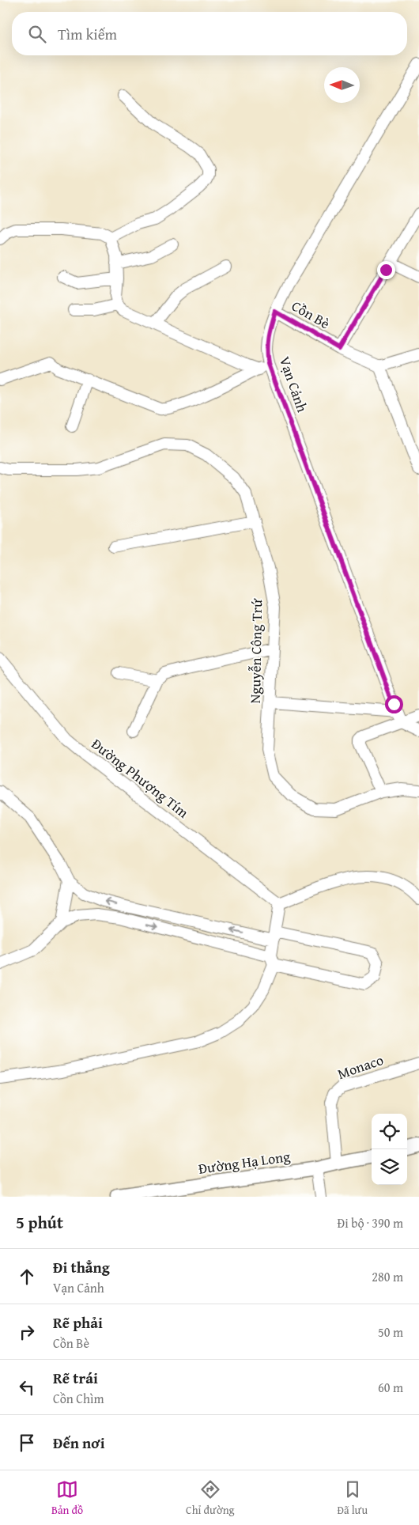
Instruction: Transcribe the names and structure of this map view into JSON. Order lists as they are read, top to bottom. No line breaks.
{"streets":{"main road":["Đường Hạ Long"],"street":["Cồn Bè","Vạn Cảnh","Nguyễn Công Trứ","Đường Phượng Tím","Monaco"]},"crossings":[["Cồn Bè","Vạn Cảnh"],["Monaco","Đường Hạ Long"]],"north":"left","page":{"search":"Tìm kiếm","heading":["5 phút","Đi bộ · 390 m"],"list":[["Đi thẳng","Vạn Cảnh","280 m"],["Rẽ phải","Cồn Bè","50 m"],["Rẽ trái","Cồn Chìm","60 m"],"Đến nơi"],"nav":["Bản đồ","Chỉ đường","Đã lưu"]}}
